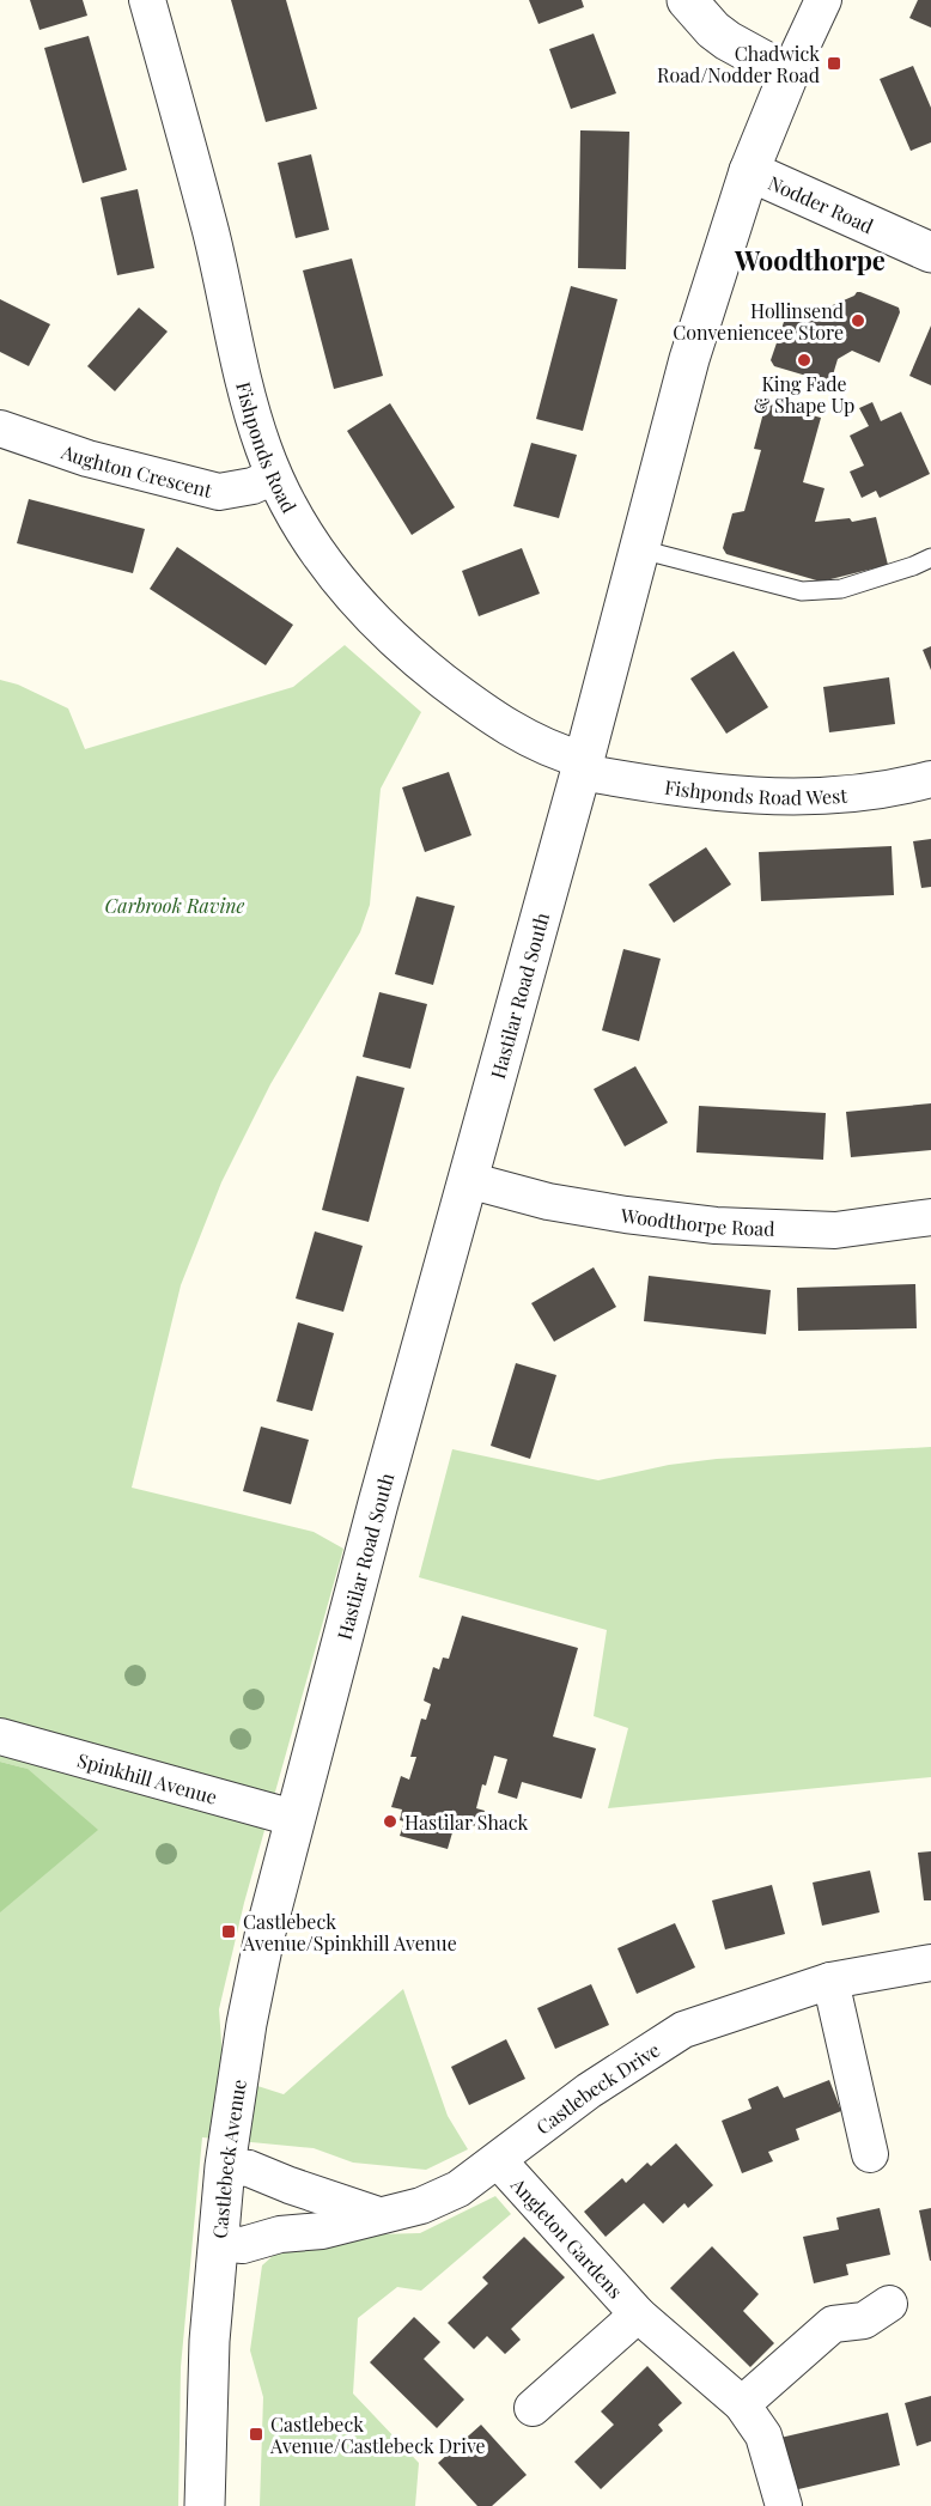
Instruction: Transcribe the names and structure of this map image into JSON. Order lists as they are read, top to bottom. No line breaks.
{"streets":{"street":["Nodder Road","Fishponds Road","Aughton Crescent","Fishponds Road West","Hastilar Road South","Woodthorpe Road","Spinkhill Avenue","Castlebeck Drive","Castlebeck Avenue","Angleton Gardens"]},"crossings":[["Nodder Road","Hastilar Road South"],["Fishponds Road","Aughton Crescent"],["Fishponds Road","Fishponds Road West"],["Fishponds Road","Hastilar Road South"],["Fishponds Road West","Hastilar Road South"],["Hastilar Road South","Woodthorpe Road"],["Hastilar Road South","Spinkhill Avenue"],["Hastilar Road South","Castlebeck Avenue"],["Spinkhill Avenue","Castlebeck Avenue"],["Castlebeck Drive","Castlebeck Avenue"],["Castlebeck Drive","Angleton Gardens"]],"districts":["Woodthorpe"],"parks":["Carbrook Ravine"],"places":{"transit":["Chadwick Road/Nodder Road","Castlebeck Avenue/Spinkhill Avenue","Castlebeck Avenue/Castlebeck Drive"],"other":["Hollinsend Conveniencee Store","King Fade & Shape Up","Hastilar Shack"]}}
